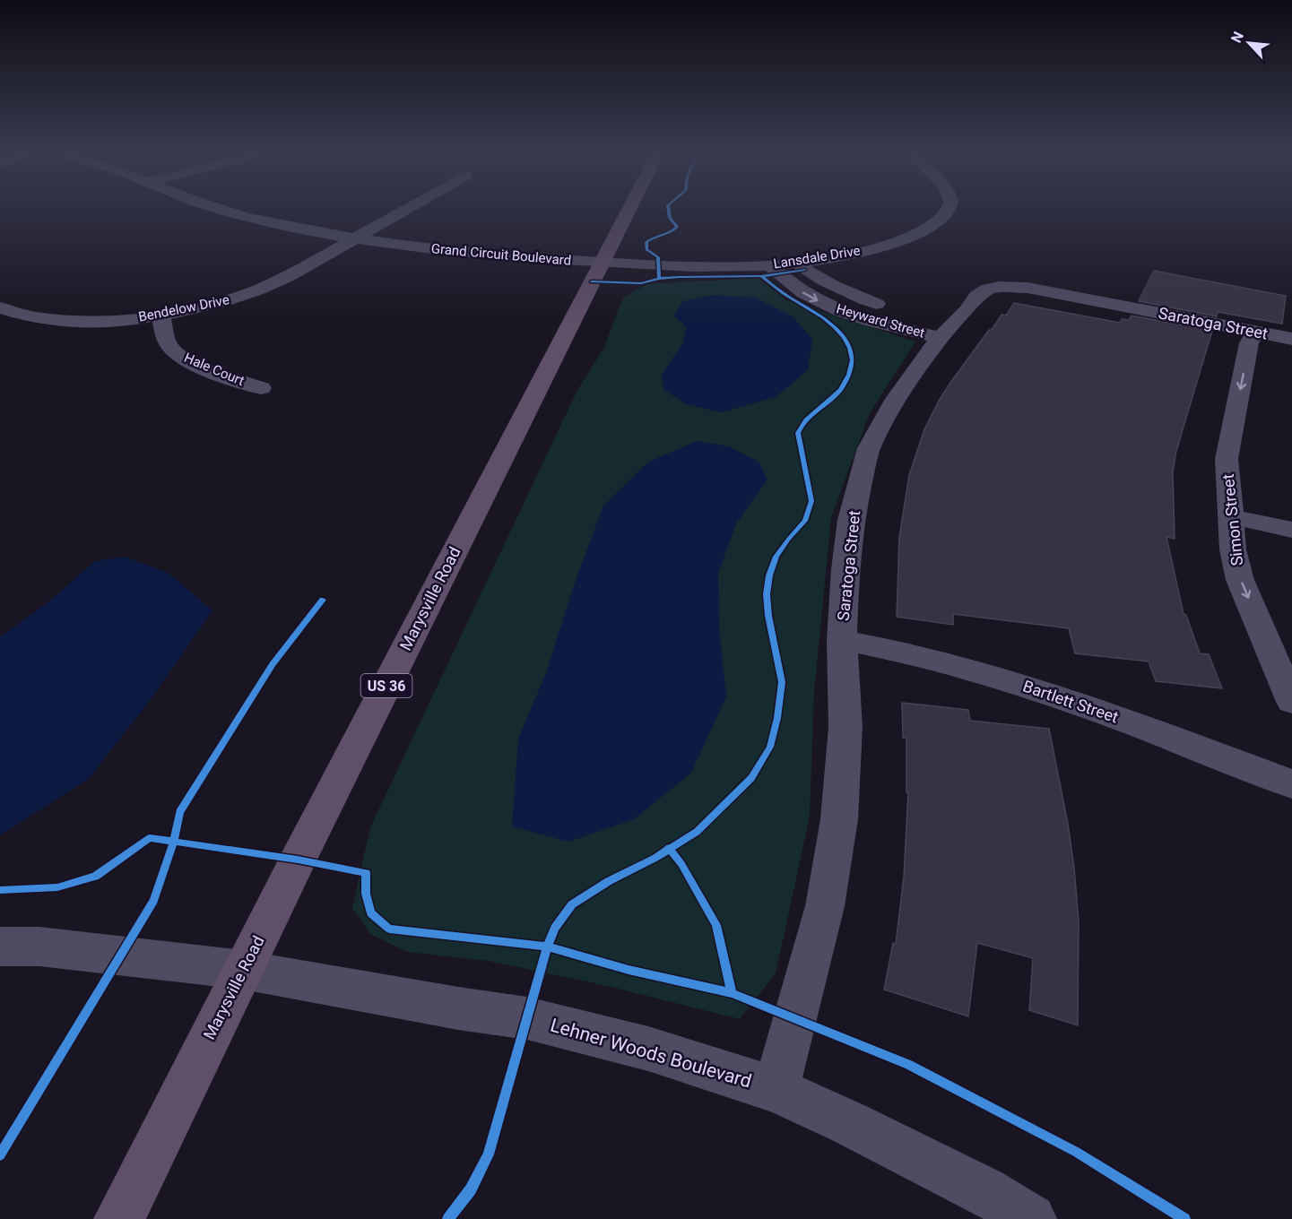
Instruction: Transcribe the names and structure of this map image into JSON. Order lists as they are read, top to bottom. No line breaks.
{"streets":{"highway":["Marysville Road","US 36"],"street":["Grand Circuit Boulevard","Lansdale Drive","Bendelow Drive","Heyward Street","Saratoga Street","Hale Court","Simon Street","Bartlett Street","Lehner Woods Boulevard"]},"crossings":[["Grand Circuit Boulevard","Lansdale Drive"],["Grand Circuit Boulevard","Bendelow Drive"],["Grand Circuit Boulevard","Marysville Road"],["Lansdale Drive","Heyward Street"],["Lansdale Drive","Marysville Road"],["Bendelow Drive","Hale Court"],["Heyward Street","Saratoga Street"],["Saratoga Street","Simon Street"],["Saratoga Street","Bartlett Street"],["Saratoga Street","Lehner Woods Boulevard"],["Marysville Road","Lehner Woods Boulevard"]],"one_way":["Simon Street"],"north":"top left"}
